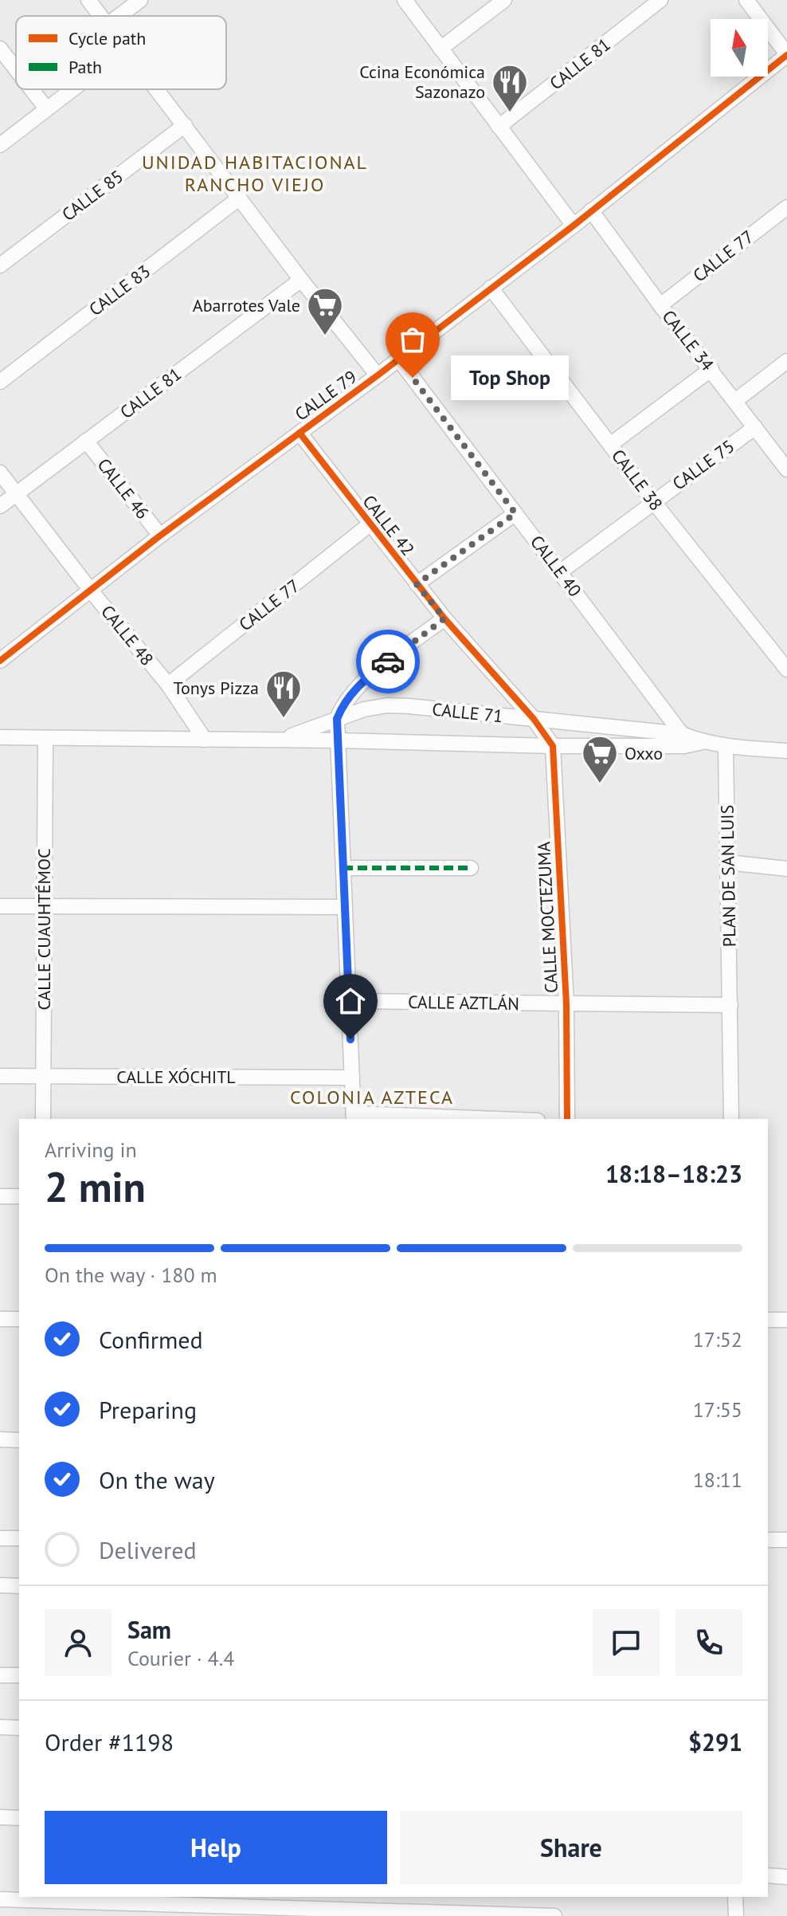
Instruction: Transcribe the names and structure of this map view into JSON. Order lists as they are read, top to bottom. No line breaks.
{"streets":{"street":["CALLE 81","CALLE 85","CALLE 77","CALLE 83","CALLE 34","CALLE 79","CALLE 75","CALLE 38","CALLE 46","CALLE 42","CALLE 40","CALLE 48","CALLE 71","PLAN DE SAN LUIS","CALLE MOCTEZUMA","CALLE CUAUHTÉMOC","CALLE AZTLÁN","CALLE XÓCHITL"]},"crossings":[["CALLE 81","CALLE 46"],["CALLE 81","CALLE 48"],["CALLE 77","CALLE 34"],["CALLE 77","CALLE 42"],["CALLE 77","CALLE 48"],["CALLE 34","CALLE 79"],["CALLE 34","CALLE 75"],["CALLE 79","CALLE 38"],["CALLE 79","CALLE 46"],["CALLE 79","CALLE 42"],["CALLE 79","CALLE 40"],["CALLE 79","CALLE 48"],["CALLE 75","CALLE 38"],["CALLE 75","CALLE 40"],["CALLE 42","CALLE 71"],["CALLE 40","CALLE 71"],["CALLE 48","CALLE 71"],["CALLE 71","PLAN DE SAN LUIS"],["CALLE 71","CALLE MOCTEZUMA"],["CALLE 71","CALLE CUAUHTÉMOC"],["PLAN DE SAN LUIS","CALLE AZTLÁN"],["CALLE MOCTEZUMA","CALLE AZTLÁN"],["CALLE CUAUHTÉMOC","CALLE XÓCHITL"]],"districts":["UNIDAD HABITACIONAL RANCHO VIEJO","COLONIA AZTECA"],"places":{"restaurant":["Ccina Económica Sazonazo","Tonys Pizza"],"supermarket":["Abarrotes Vale","Oxxo"],"other":["Top Shop"]},"legend":["Cycle path","Path"],"north":"top","page":{"bubble":"Top Shop","heading":["2 min","Arriving in","18:18–18:23"],"panel":["Sam","Courier · 4.4","Order #1198","$291"],"bar":"On the way · 180 m","list":[["Confirmed","17:52"],["Preparing","17:55"],["On the way","18:11"],"Delivered"],"buttons":["Help","Share"]}}
